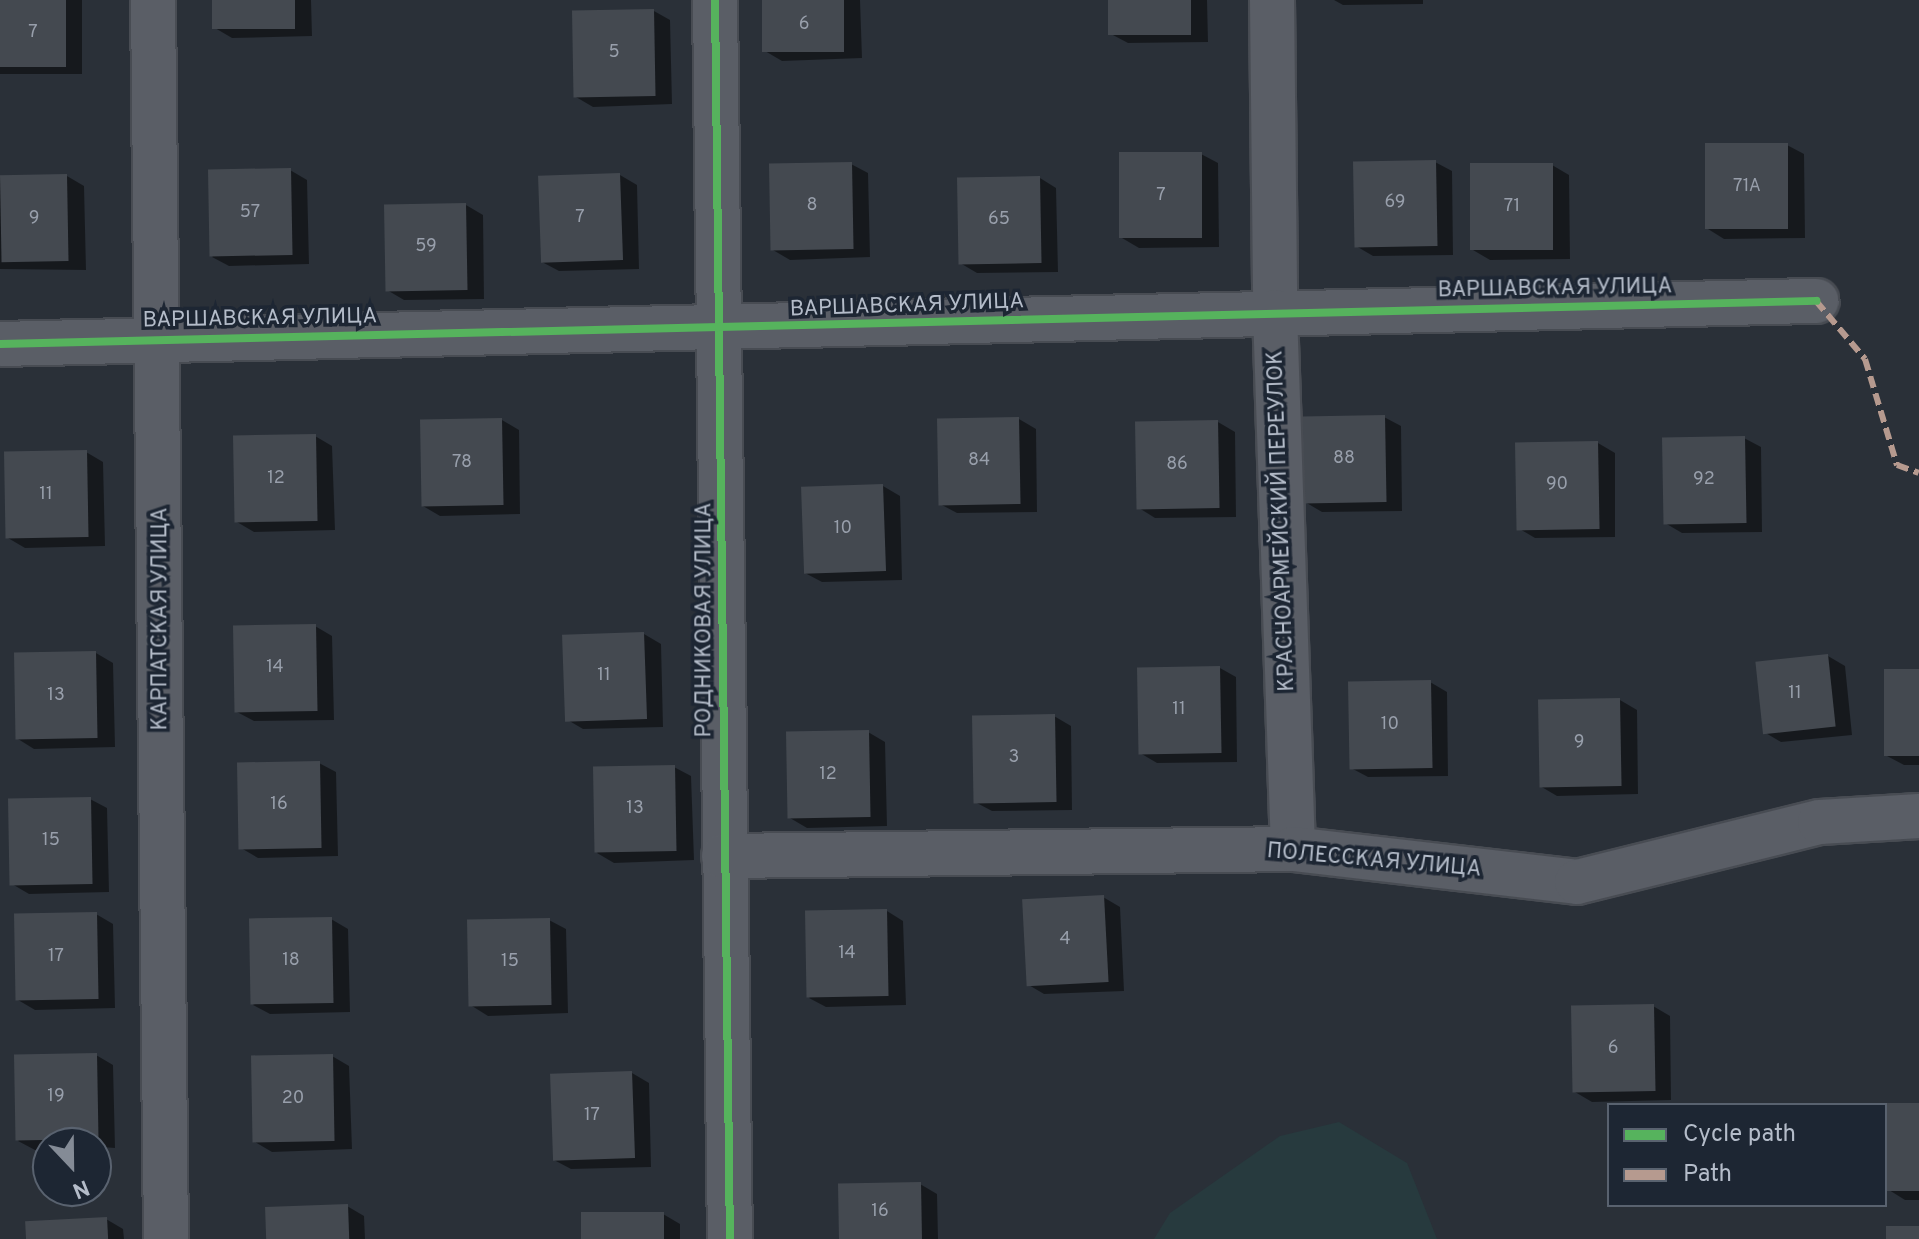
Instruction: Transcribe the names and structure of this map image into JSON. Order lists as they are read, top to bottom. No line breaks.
{"streets":{"street":["ВАРШАВСКАЯ УЛИЦА","КРАСНОАРМЕЙСКИЙ ПЕРЕУЛОК","КАРПАТСКАЯ УЛИЦА","РОДНИКОВАЯ УЛИЦА","ПОЛЕССКАЯ УЛИЦА"]},"crossings":[["ВАРШАВСКАЯ УЛИЦА","КРАСНОАРМЕЙСКИЙ ПЕРЕУЛОК"],["ВАРШАВСКАЯ УЛИЦА","КАРПАТСКАЯ УЛИЦА"],["ВАРШАВСКАЯ УЛИЦА","РОДНИКОВАЯ УЛИЦА"],["КРАСНОАРМЕЙСКИЙ ПЕРЕУЛОК","ПОЛЕССКАЯ УЛИЦА"],["РОДНИКОВАЯ УЛИЦА","ПОЛЕССКАЯ УЛИЦА"]],"house_numbers":["6","7","5","71А","7","69","8","71","57","7","9","65","59","88","84","78","86","12","92","90","11","10","14","11","11","13","11","10","9","3","12","16","13","15","4","14","17","18","15","6","19","20","17","16"],"legend":["Cycle path","Path"],"north":"bottom"}
